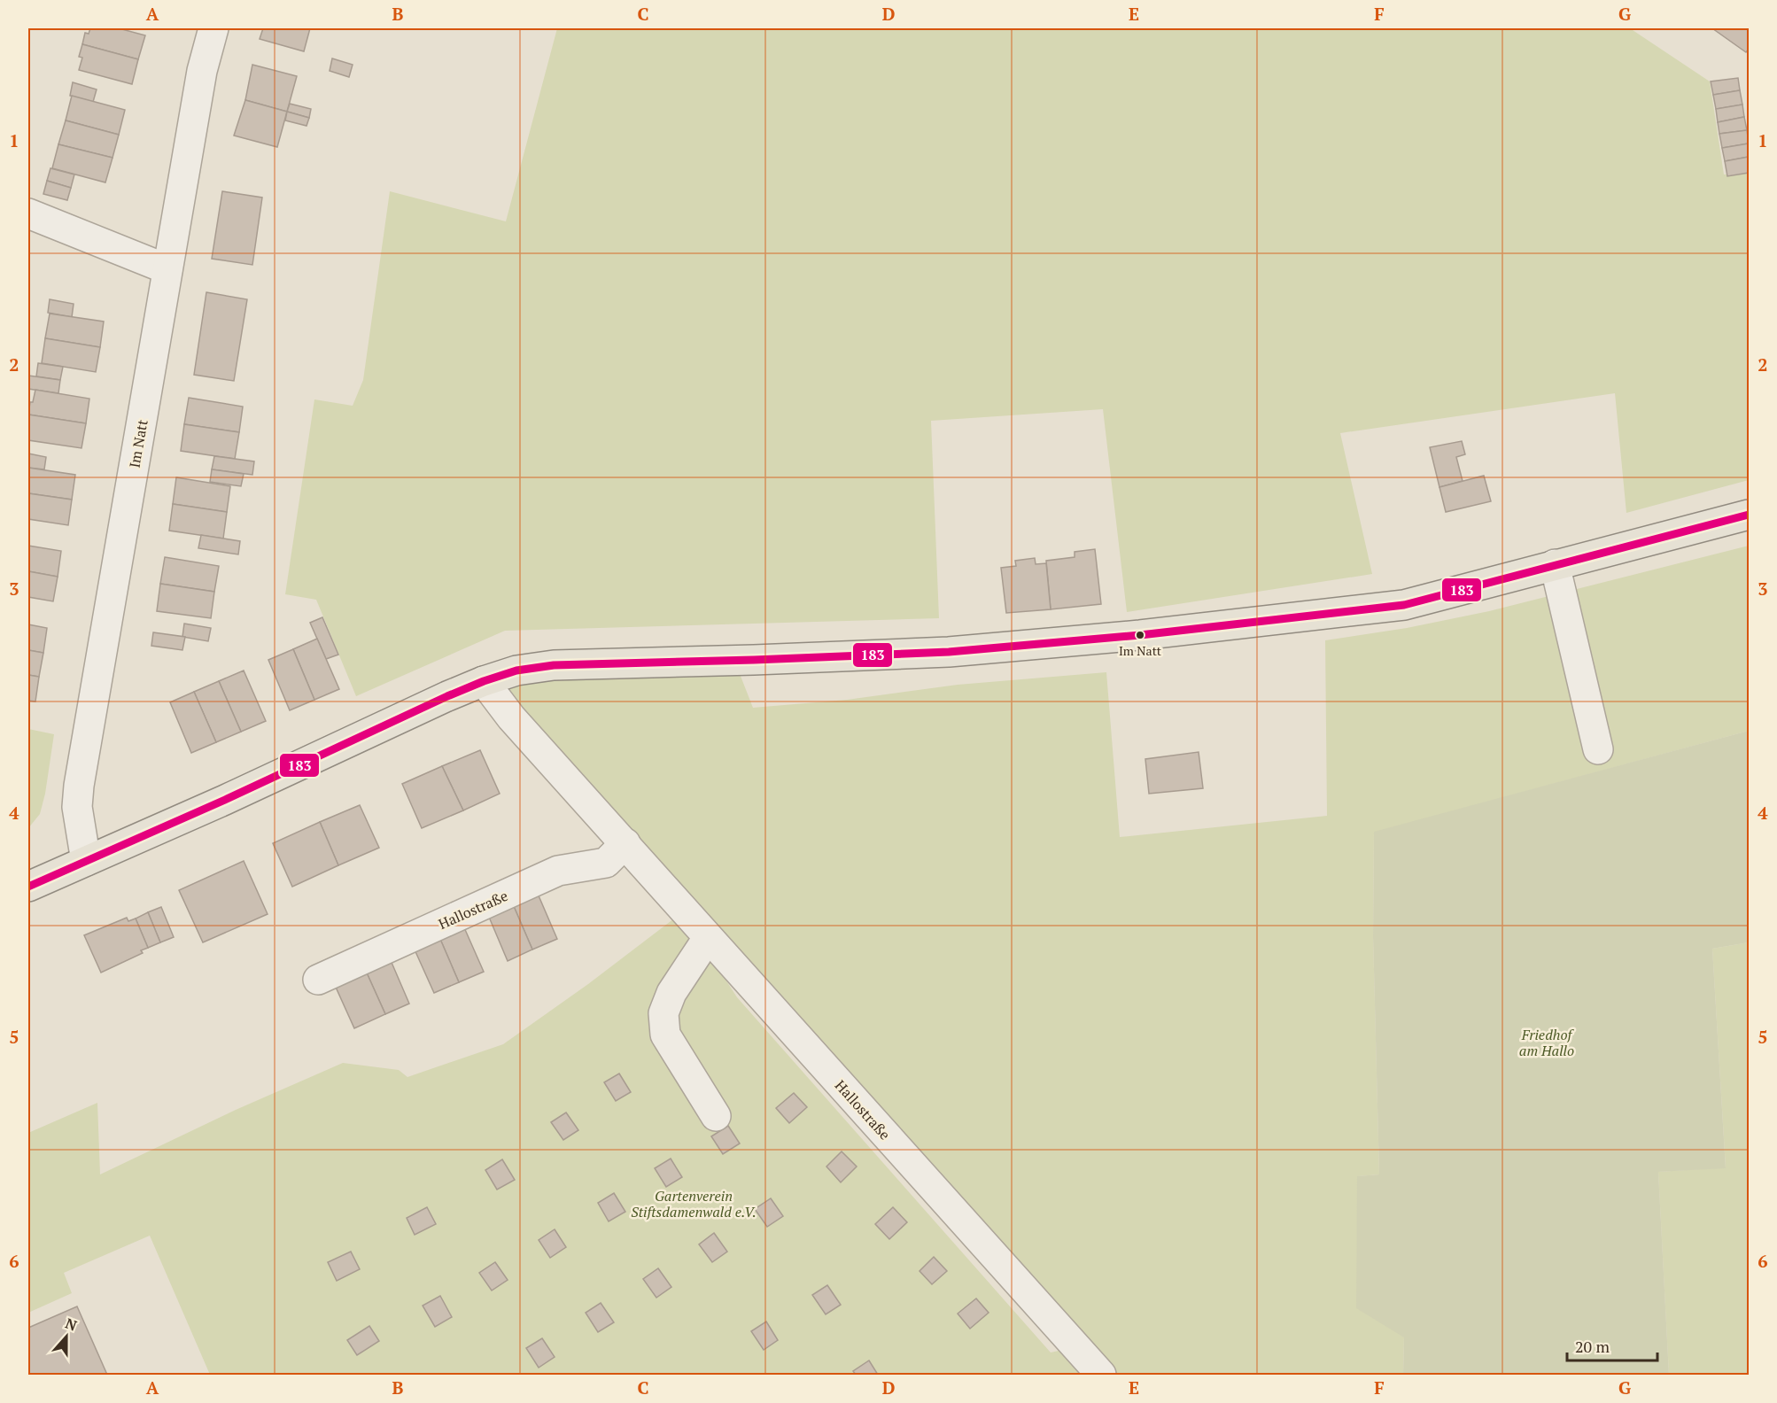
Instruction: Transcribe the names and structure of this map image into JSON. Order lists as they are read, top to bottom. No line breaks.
{"streets":{"street":["Im Natt","Hallostraße"]},"parks":["Friedhof am Hallo","Gartenverein Stiftsdamenwald e.V."],"places":["Im Natt"],"lines":["transit line 183"],"scale_bar":"20 m","north":"top","grid":{"columns":["A","B","C","D","E","F","G"],"rows":["1","2","3","4","5","6"]}}
